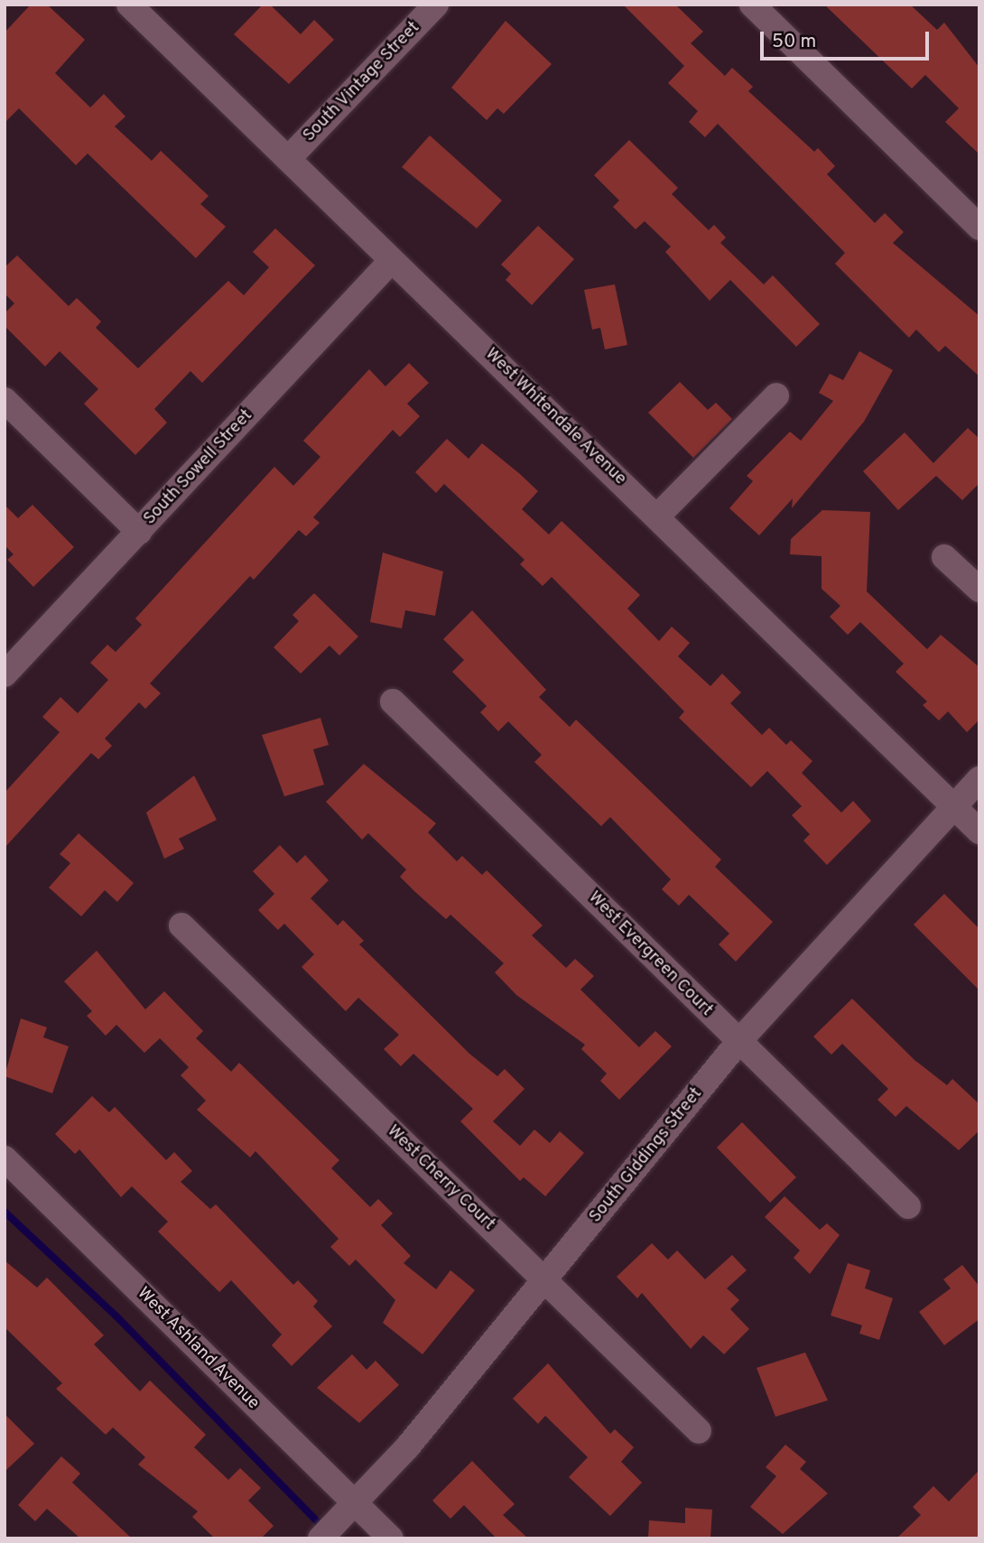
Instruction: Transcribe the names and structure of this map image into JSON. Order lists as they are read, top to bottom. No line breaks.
{"streets":{"street":["South Vintage Street","West Whitendale Avenue","South Sowell Street","West Evergreen Court","South Giddings Street","West Cherry Court","West Ashland Avenue"]},"crossings":[["South Vintage Street","West Whitendale Avenue"],["West Whitendale Avenue","South Sowell Street"],["West Whitendale Avenue","South Giddings Street"],["West Evergreen Court","South Giddings Street"],["South Giddings Street","West Cherry Court"],["South Giddings Street","West Ashland Avenue"]],"scale_bar":"50 m"}
